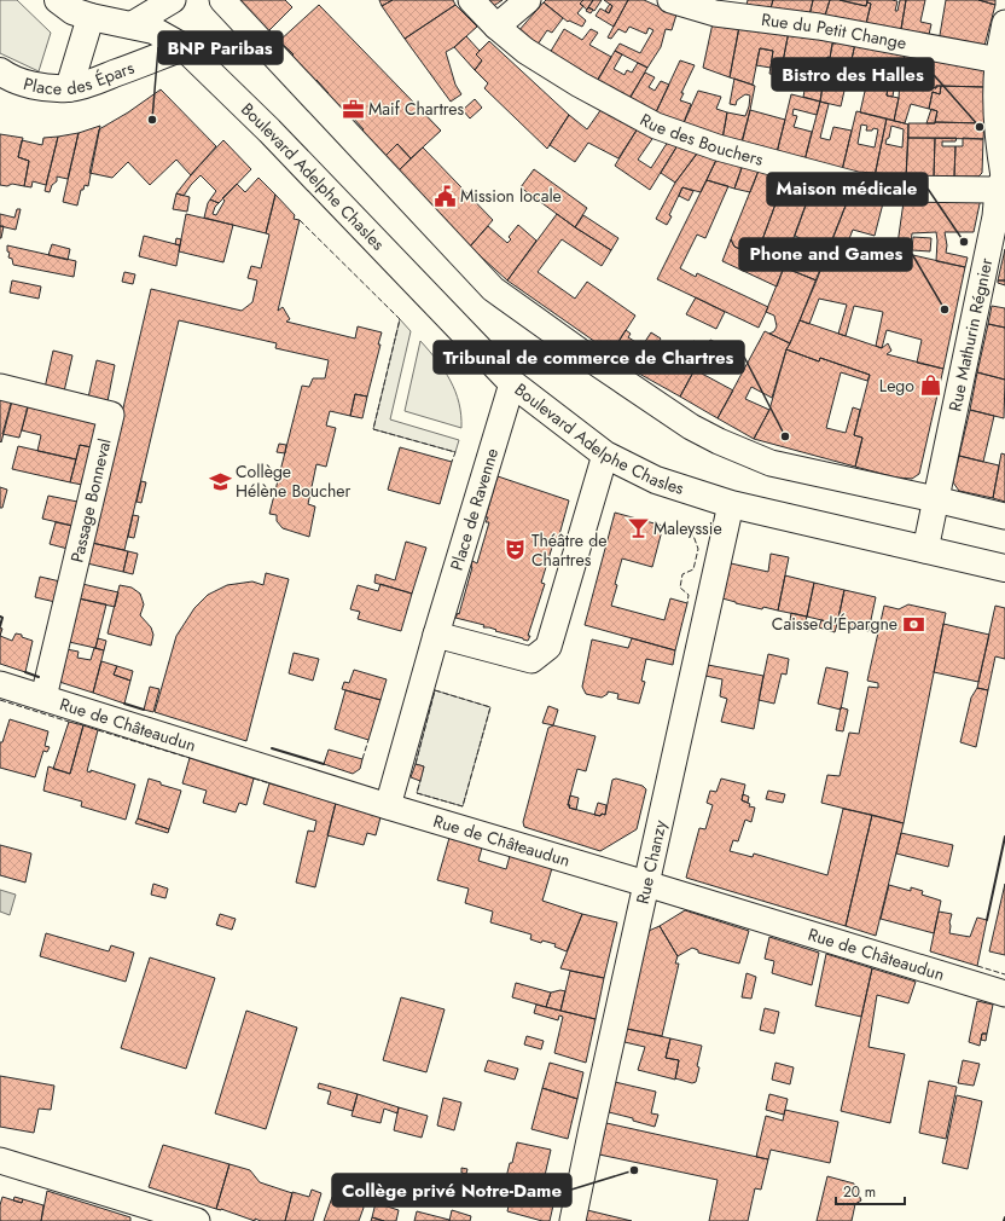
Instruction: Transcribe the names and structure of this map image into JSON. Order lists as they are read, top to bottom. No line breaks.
{"streets":{"main road":["Place des Épars","Boulevard Adelphe Chasles"],"street":["Rue du Petit Change","Rue des Bouchers","Rue Mathurin Régnier","Passage Bonneval","Place de Ravenne","Rue de Châteaudun","Rue Chanzy"]},"crossings":[["Rue du Petit Change","Rue Mathurin Régnier"],["Place des Épars","Boulevard Adelphe Chasles"],["Rue des Bouchers","Rue Mathurin Régnier"],["Boulevard Adelphe Chasles","Rue Mathurin Régnier"],["Boulevard Adelphe Chasles","Place de Ravenne"],["Boulevard Adelphe Chasles","Rue Chanzy"],["Passage Bonneval","Rue de Châteaudun"],["Place de Ravenne","Rue de Châteaudun"],["Rue de Châteaudun","Rue Chanzy"]],"places":{"office":["Maif Chartres"],"other":["BNP Paribas","Bistro des Halles","Maison médicale","Phone and Games","Tribunal de commerce de Chartres","Collège privé Notre-Dame"],"public building":["Mission locale"],"shop":["Lego"],"school or university":["Collège Hélène Boucher"],"bar":["Maleyssie"],"theatre":["Théâtre de Chartres"],"bank":["Caisse d'Épargne"]},"scale_bar":"20 m"}
